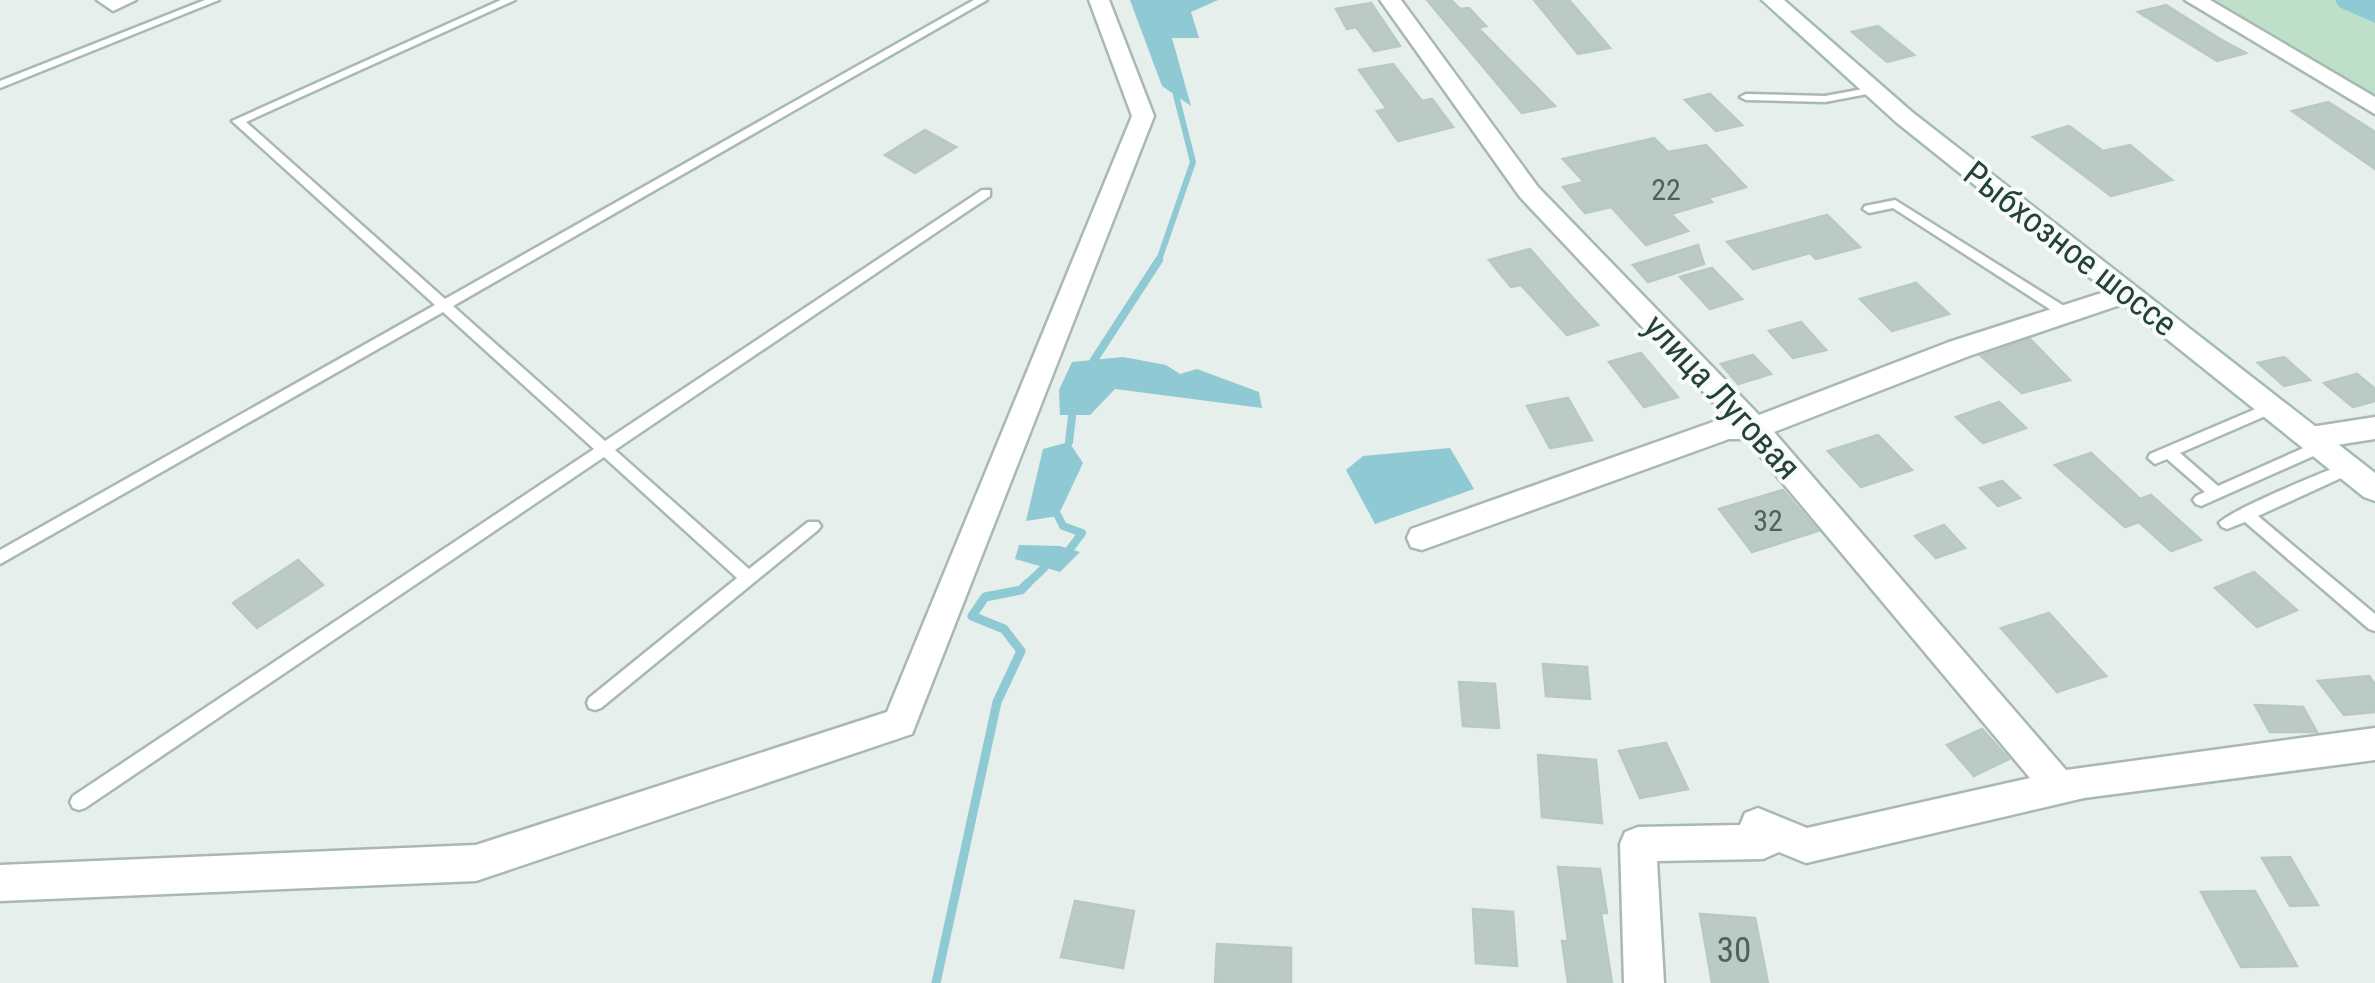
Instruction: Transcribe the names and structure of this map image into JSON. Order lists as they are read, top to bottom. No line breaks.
{"streets":{"street":["Рыбхозное шоссе","улица Луговая"]},"house_numbers":["22","32","30"]}
